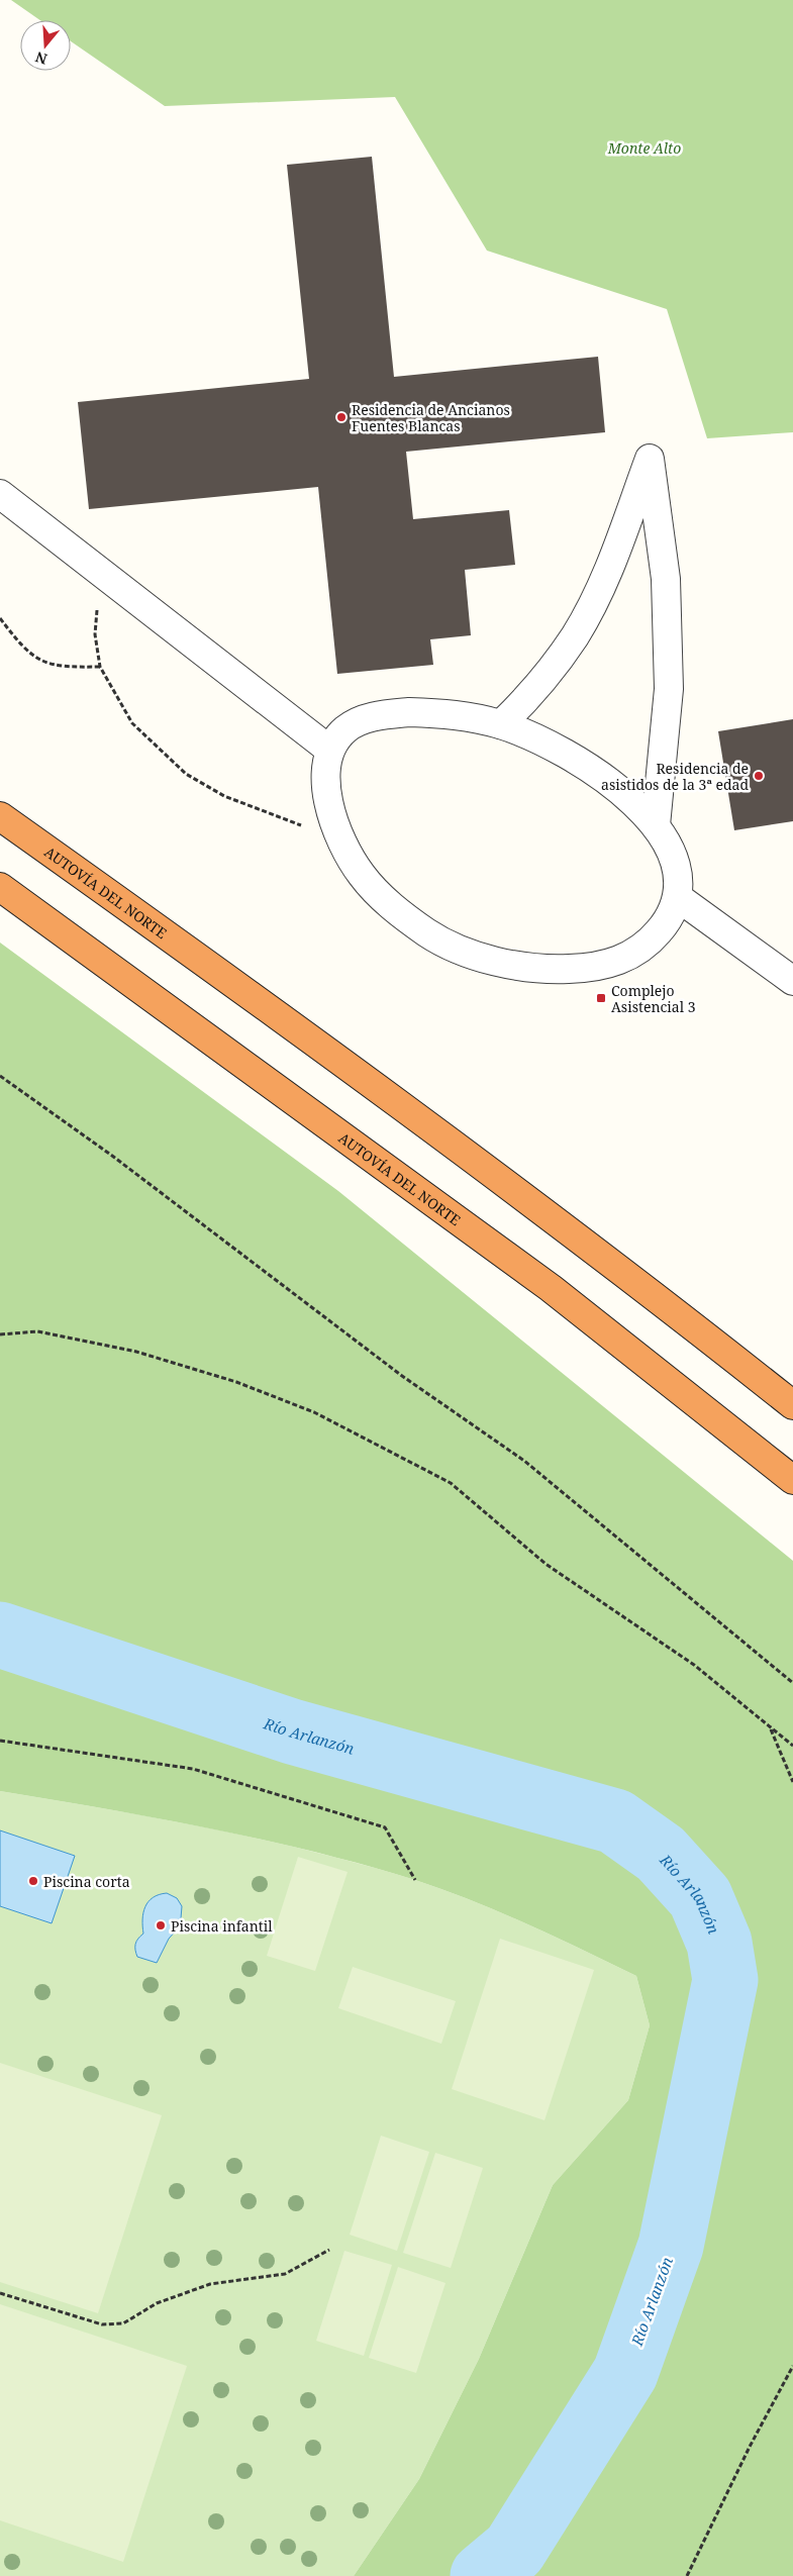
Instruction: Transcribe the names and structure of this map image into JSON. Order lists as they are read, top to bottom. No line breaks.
{"streets":{"highway":["AUTOVÍA DEL NORTE"]},"water":["Río Arlanzón"],"parks":["Monte Alto"],"places":{"other":["Residencia de Ancianos Fuentes Blancas","Residencia de asistidos de la 3ª edad","Piscina corta","Piscina infantil"],"transit":["Complejo Asistencial 3"]},"north":"bottom"}
